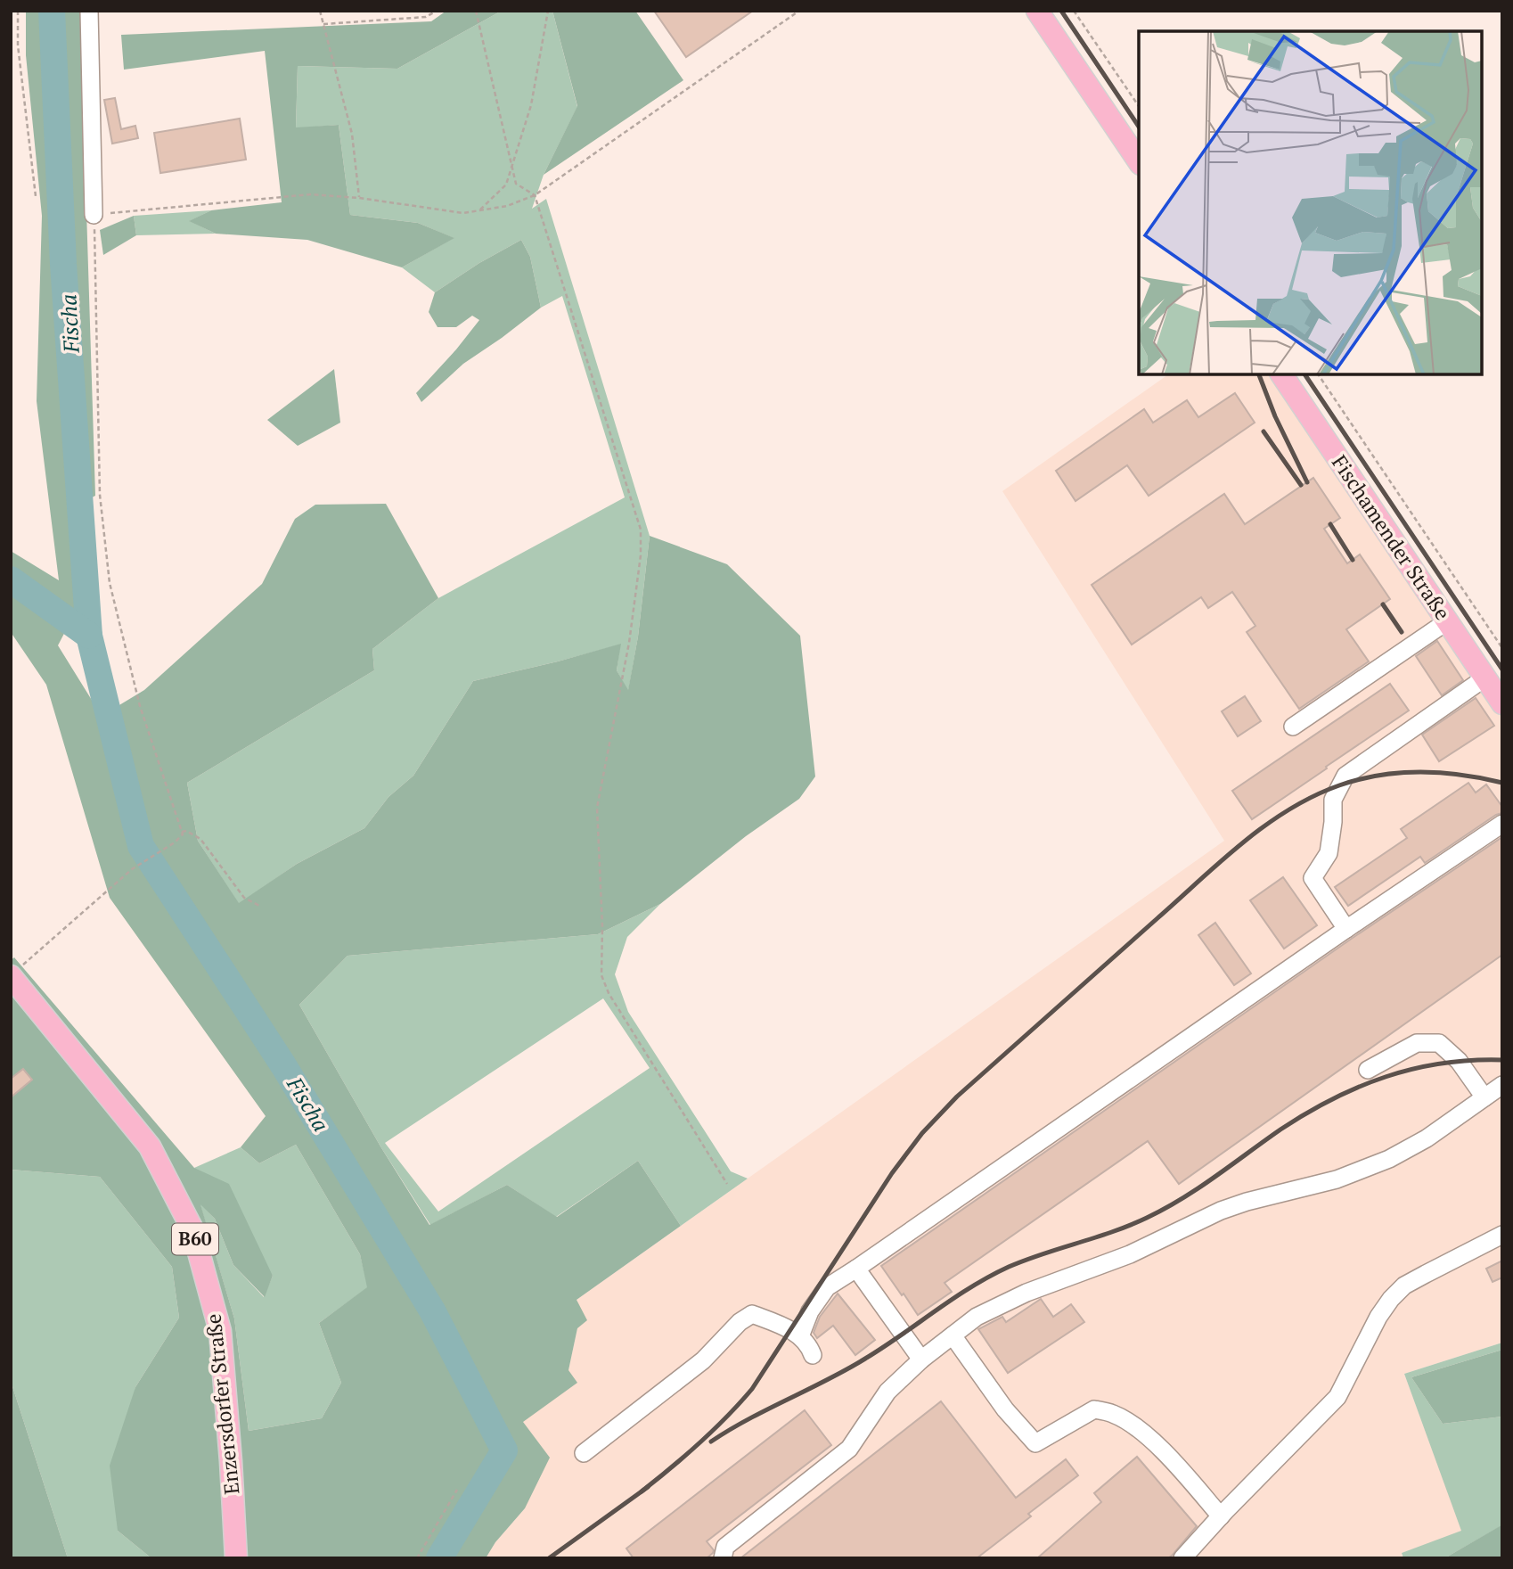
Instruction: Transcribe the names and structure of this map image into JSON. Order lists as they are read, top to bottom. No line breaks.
{"streets":{"main road":["Fischamender Straße","B60","Enzersdorfer Straße"]},"water":["Fischa"]}
